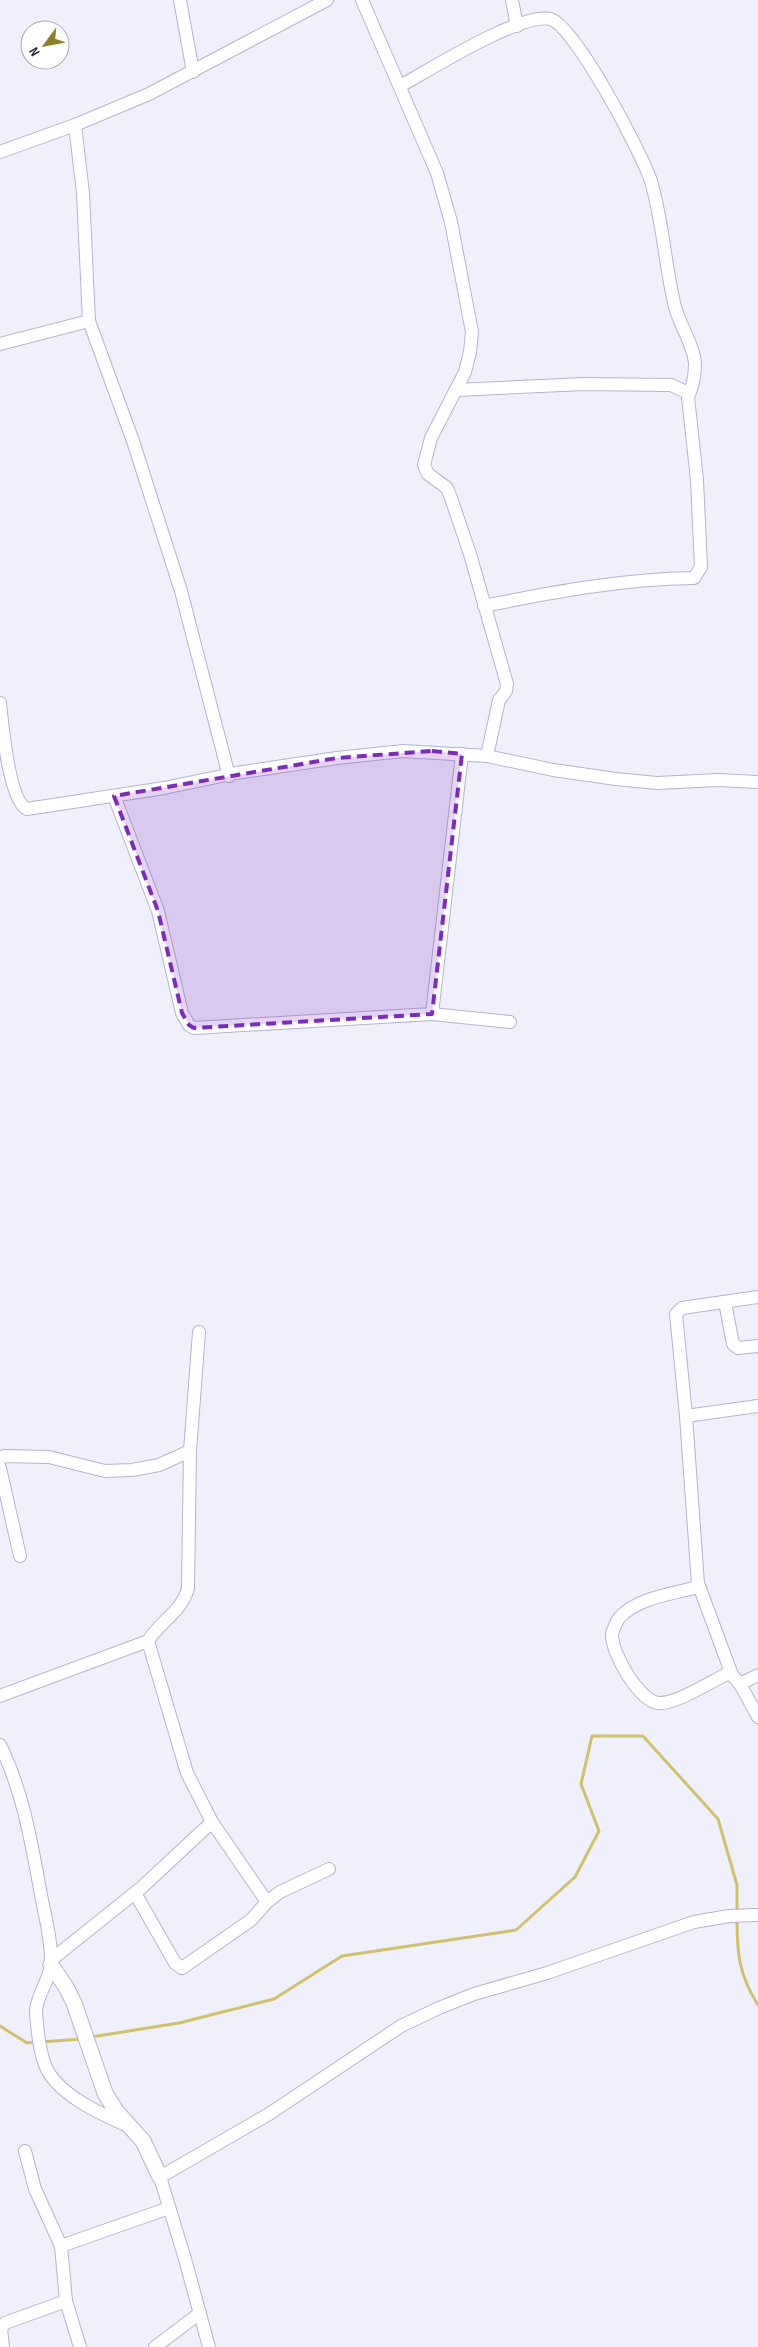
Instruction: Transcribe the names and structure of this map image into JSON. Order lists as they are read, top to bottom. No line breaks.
{"north":"bottom left"}
